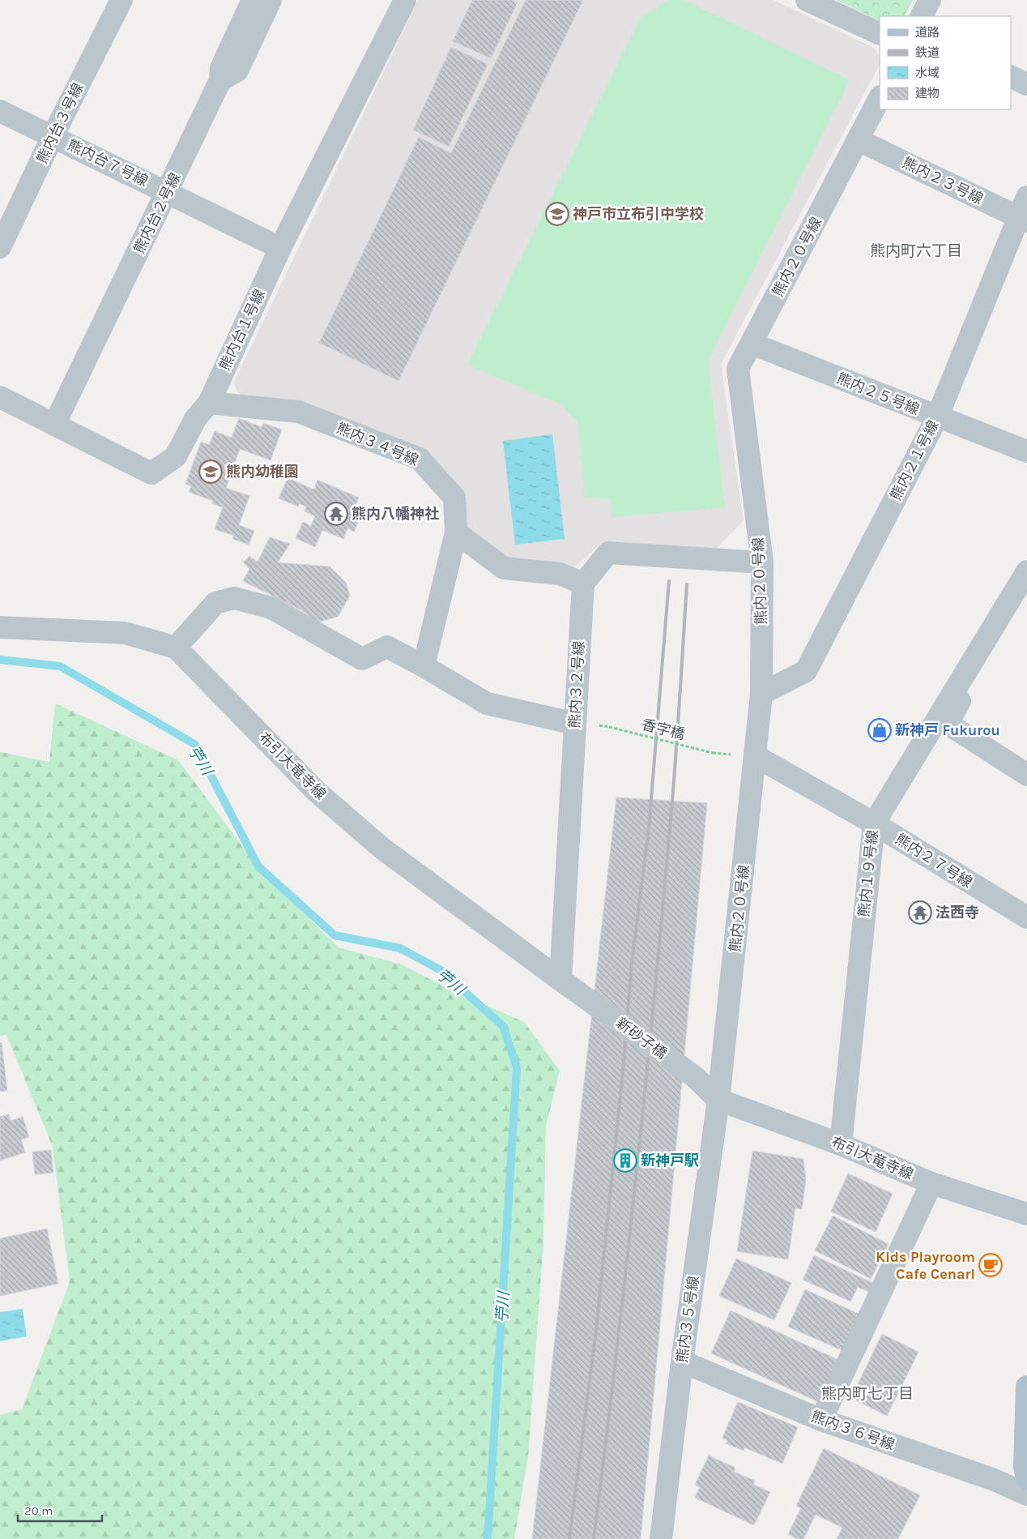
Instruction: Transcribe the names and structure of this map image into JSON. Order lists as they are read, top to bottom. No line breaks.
{"streets":{"street":["熊内台３号線","熊内台７号線","熊内２３号線","熊内台２号線","熊内２０号線","熊内台１号線","熊内２５号線","熊内３４号線","熊内２１号線","熊内３２号線","布引大竜寺線","熊内２７号線","熊内１９号線","新砂子橋","熊内３５号線","熊内３６号線"],"path":["香字橋"]},"crossings":[["熊内台３号線","熊内台７号線"],["熊内台７号線","熊内台２号線"],["熊内台７号線","熊内台１号線"],["熊内２３号線","熊内２０号線"],["熊内２３号線","熊内２１号線"],["熊内台２号線","熊内台１号線"],["熊内２０号線","熊内２５号線"],["熊内２０号線","熊内２１号線"],["熊内２０号線","布引大竜寺線"],["熊内２０号線","熊内２７号線"],["熊内２０号線","新砂子橋"],["熊内２０号線","熊内３５号線"],["熊内台１号線","熊内３４号線"],["熊内２５号線","熊内２１号線"],["熊内３２号線","布引大竜寺線"],["熊内３２号線","新砂子橋"],["布引大竜寺線","熊内１９号線"],["布引大竜寺線","新砂子橋"],["布引大竜寺線","熊内３５号線"],["熊内２７号線","熊内１９号線"],["新砂子橋","熊内３５号線"],["熊内３５号線","熊内３６号線"]],"districts":["熊内町六丁目","熊内町七丁目"],"water":["苧川"],"places":{"school or university":["神戸市立布引中学校","熊内幼稚園"],"temple":["熊内八幡神社","法西寺"],"shop":["新神戸 Fukurou"],"building":["新神戸駅"],"cafe":["Kids Playroom Cafe Cenarl"]},"legend":["道路","鉄道","水域","建物"],"scale_bar":"20 m"}
